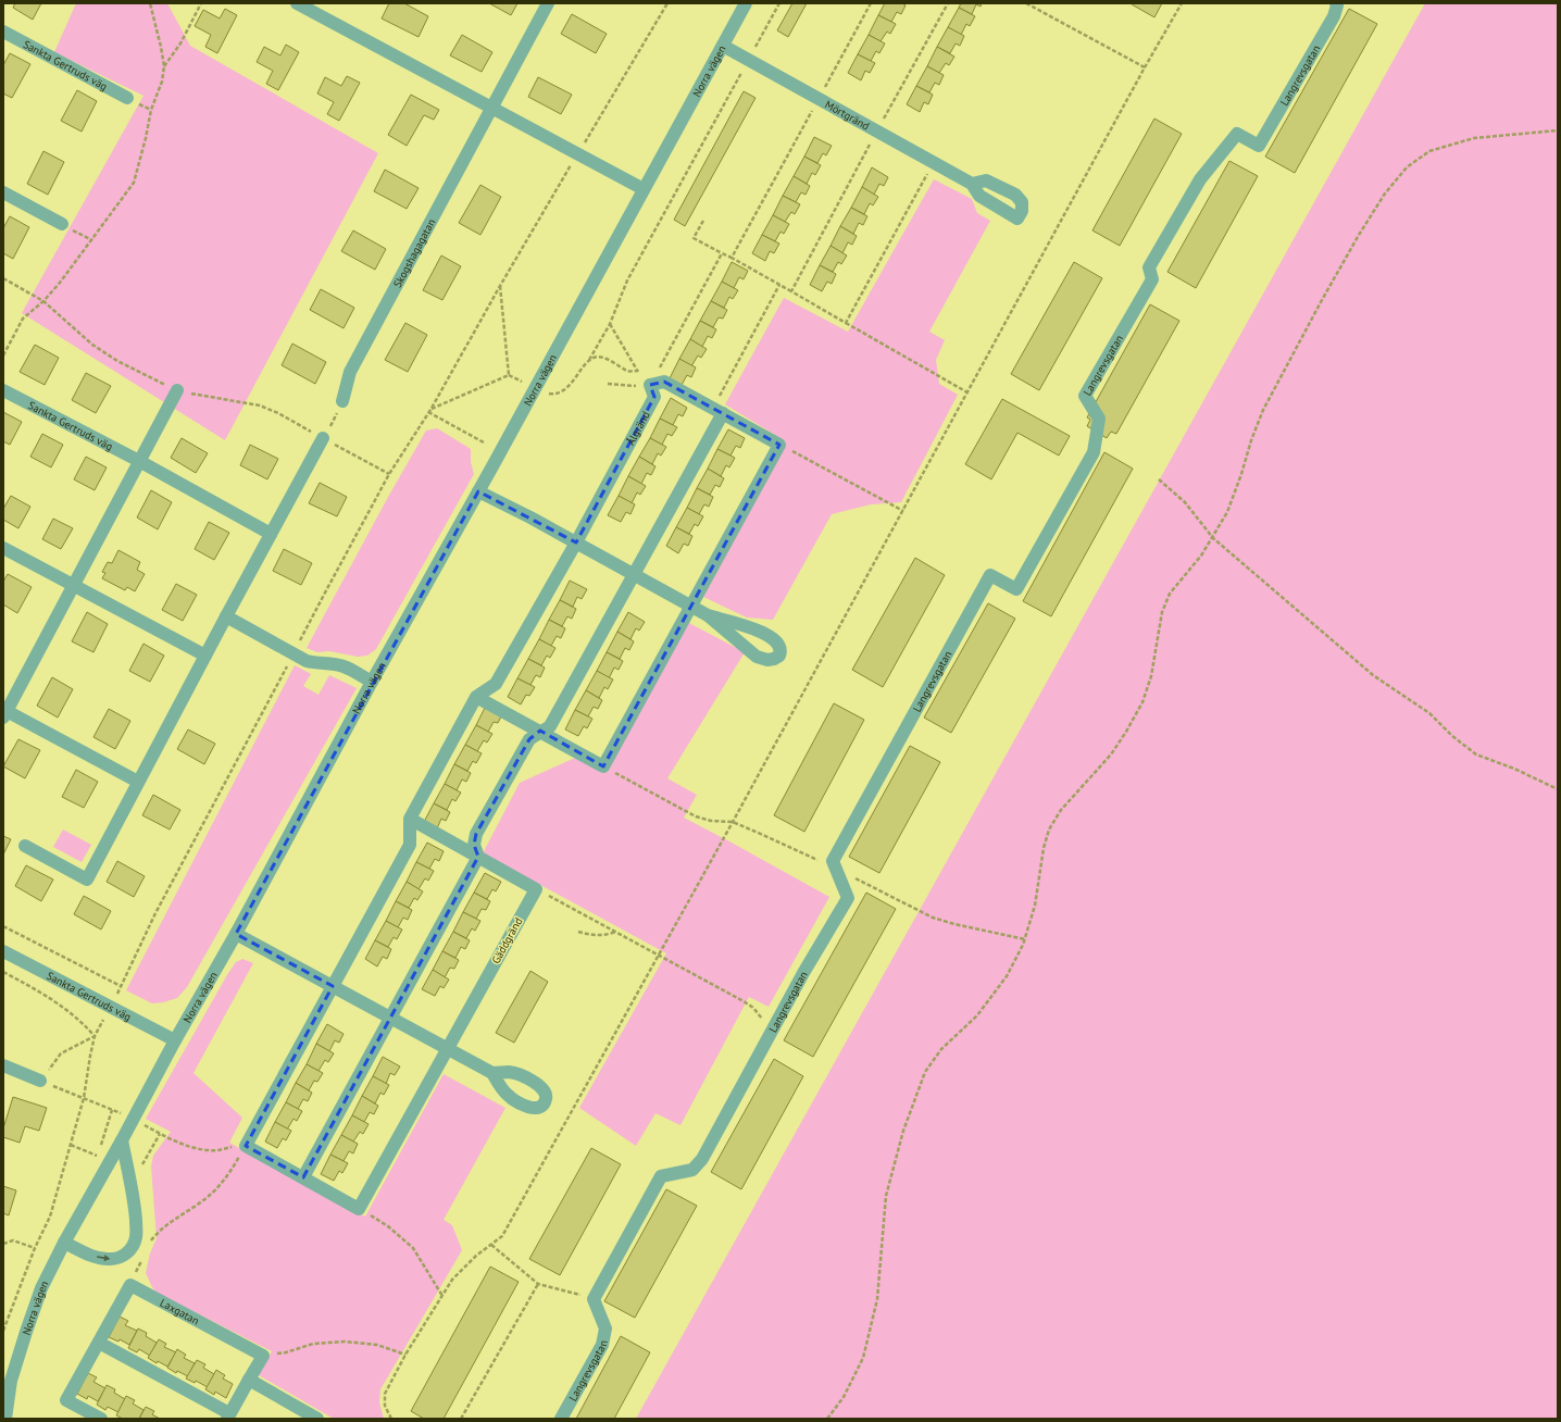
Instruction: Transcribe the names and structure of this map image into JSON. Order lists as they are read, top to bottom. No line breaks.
{"streets":{"street":["Sankta Gertruds väg","Norra vägen","Langrevsgatan","Mörtgränd","Skogshagagatan","Ålgränd","Gäddgränd","Laxgatan"]},"crossings":[["Sankta Gertruds väg","Norra vägen"],["Norra vägen","Mörtgränd"]]}
